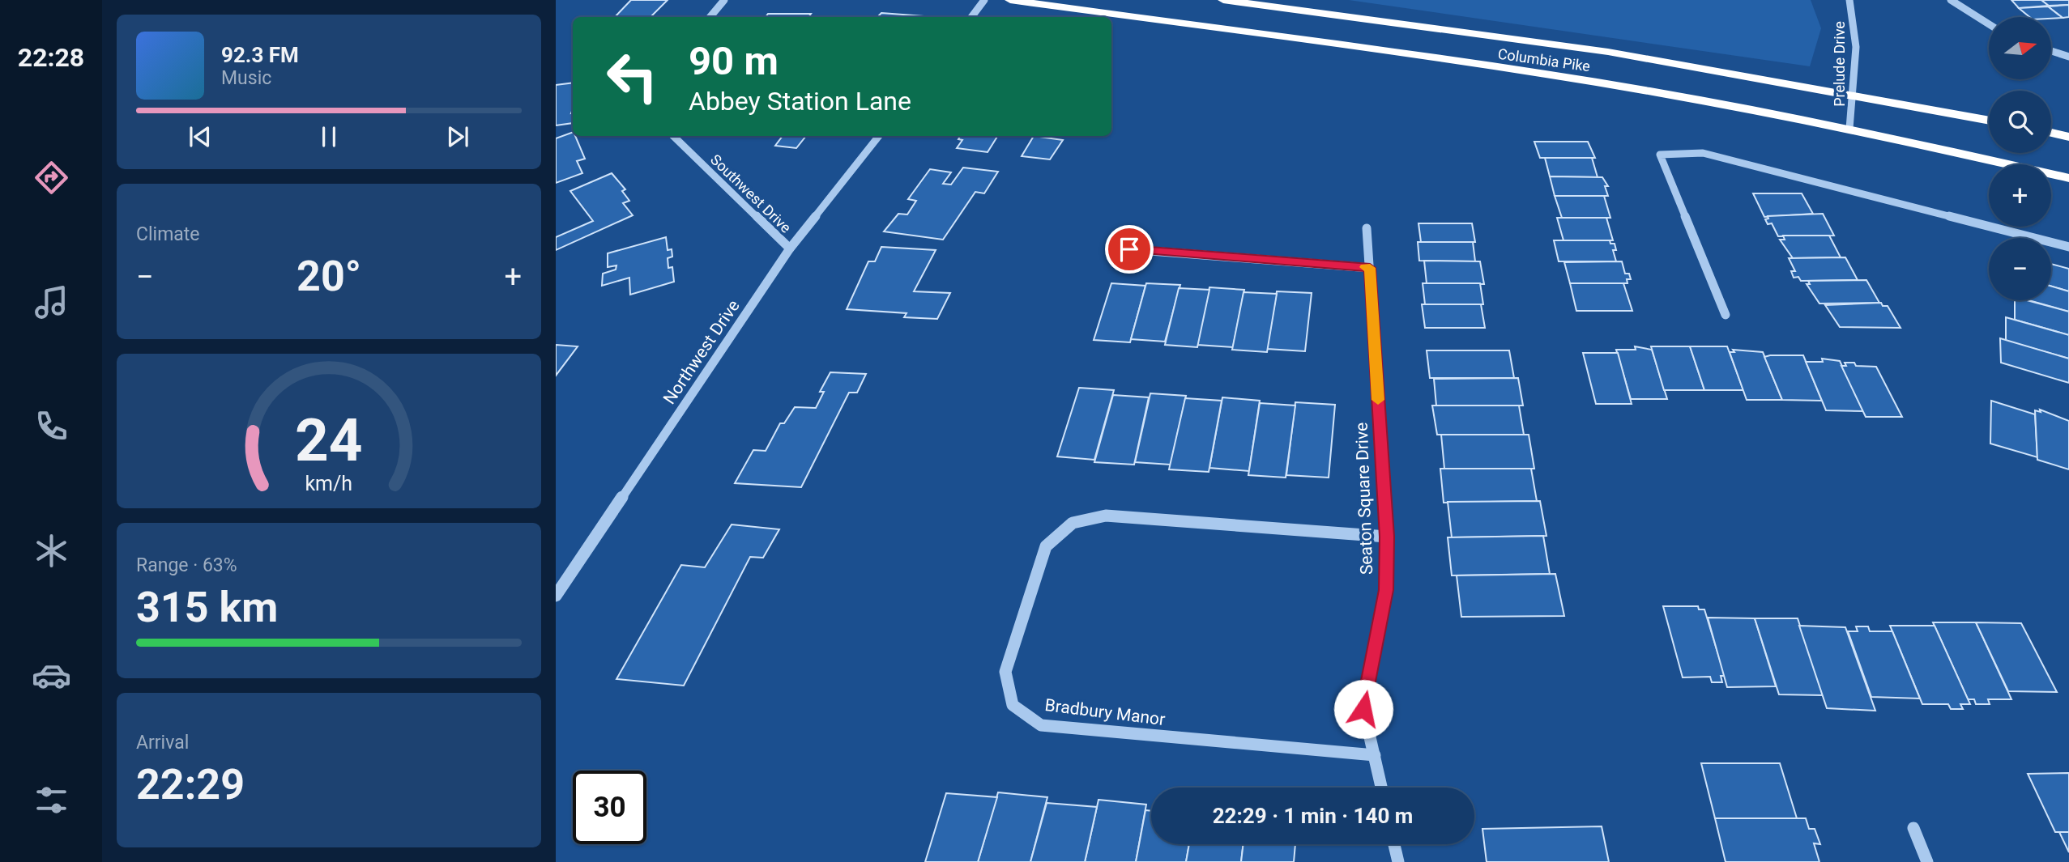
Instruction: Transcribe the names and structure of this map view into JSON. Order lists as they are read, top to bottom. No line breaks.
{"streets":{"highway":["Columbia Pike"],"street":["Prelude Drive","Southwest Drive","Northwest Drive","Seaton Square Drive","Bradbury Manor"]},"crossings":[["Columbia Pike","Prelude Drive"],["Southwest Drive","Northwest Drive"],["Seaton Square Drive","Bradbury Manor"]],"north":"right","page":{"tabs":"22:28","map_buttons":["+","−"],"turn":["90 m","Abbey Station Lane"],"song":["92.3 FM","Music"],"tile":["Climate",["Range · 63%","315 km"],["Arrival","22:29"]],"heat":["−","20°","+"],"limit":"30","trip":"22:29 · 1 min · 140 m","gauge":["24","km/h"]}}
